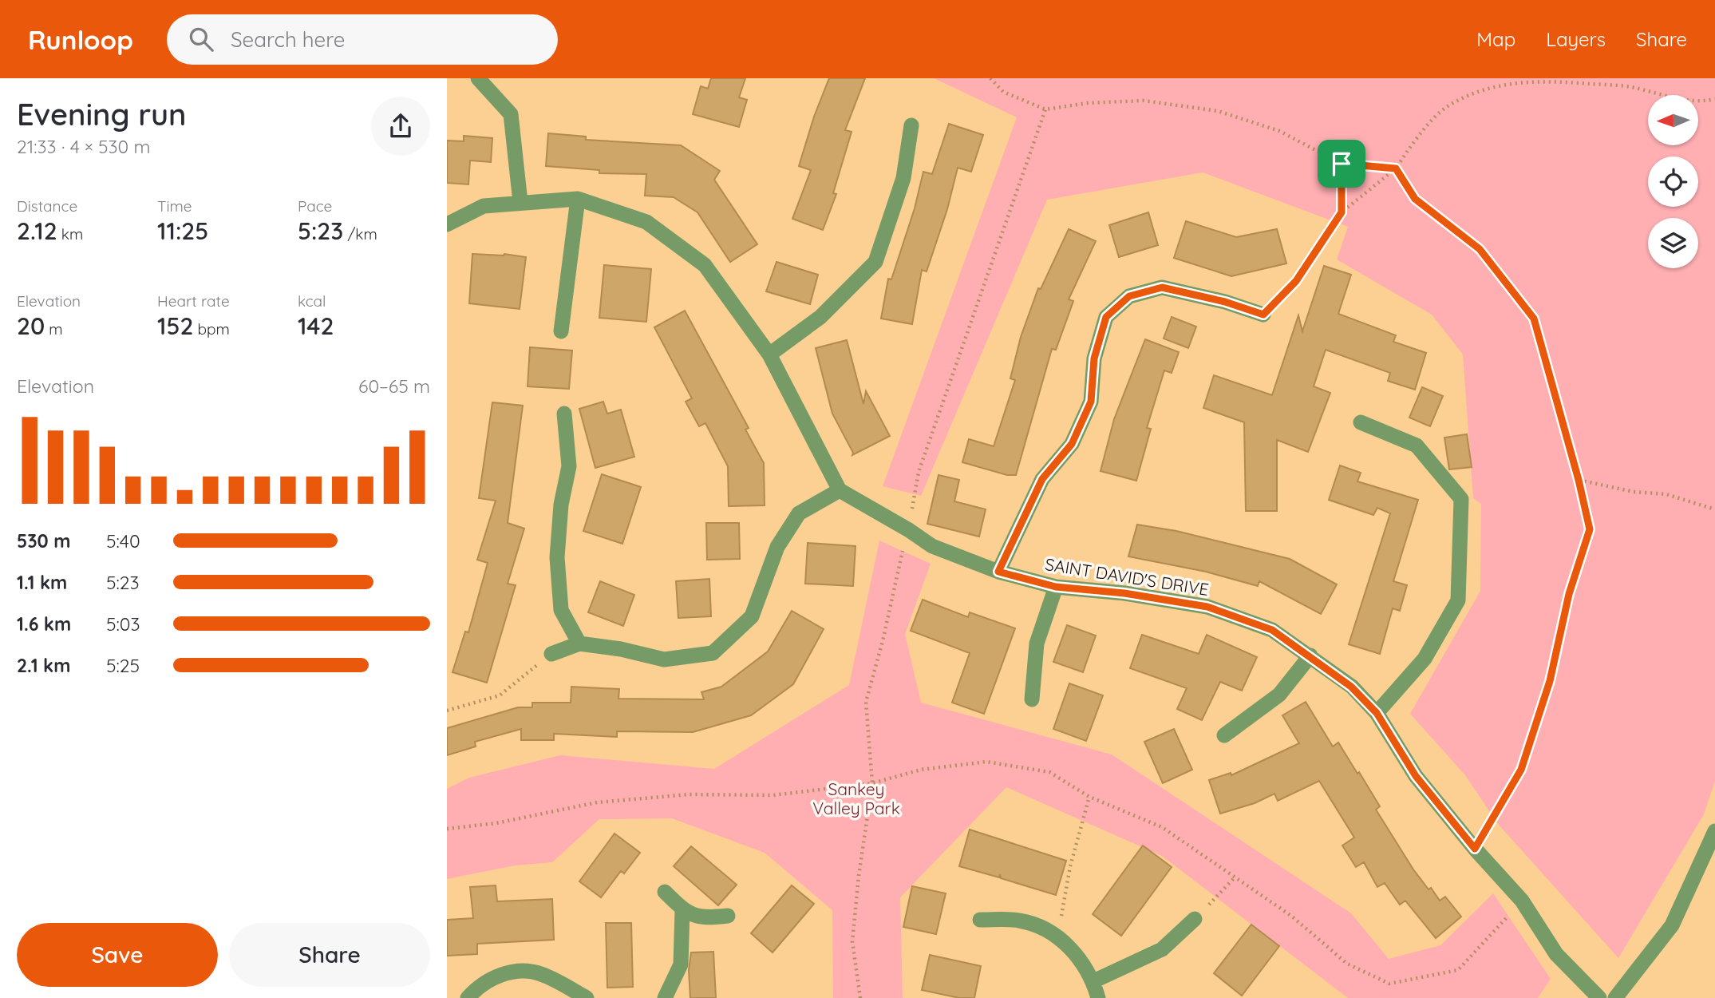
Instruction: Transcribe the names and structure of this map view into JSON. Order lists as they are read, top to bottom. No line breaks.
{"streets":{"street":["SAINT DAVID'S DRIVE"]},"parks":["Sankey Valley Park"],"north":"left","page":{"header":"Runloop","search":"Search here","nav":["Map","Layers","Share"],"heading":["Evening run","21:33 · 4 × 530 m"],"stats":[["Distance","2.12 km"],["Time","11:25"],["Pace","5:23 /km"],["Elevation","20 m"],["Heart rate","152 bpm"],["kcal","142"]],"chart":["Elevation","60–65 m"],"list":[{"name":"530 m","note":"5:40"},{"name":"1.1 km","note":"5:23"},{"name":"1.6 km","note":"5:03"},{"name":"2.1 km","note":"5:25"}],"buttons":["Save","Share"]}}
